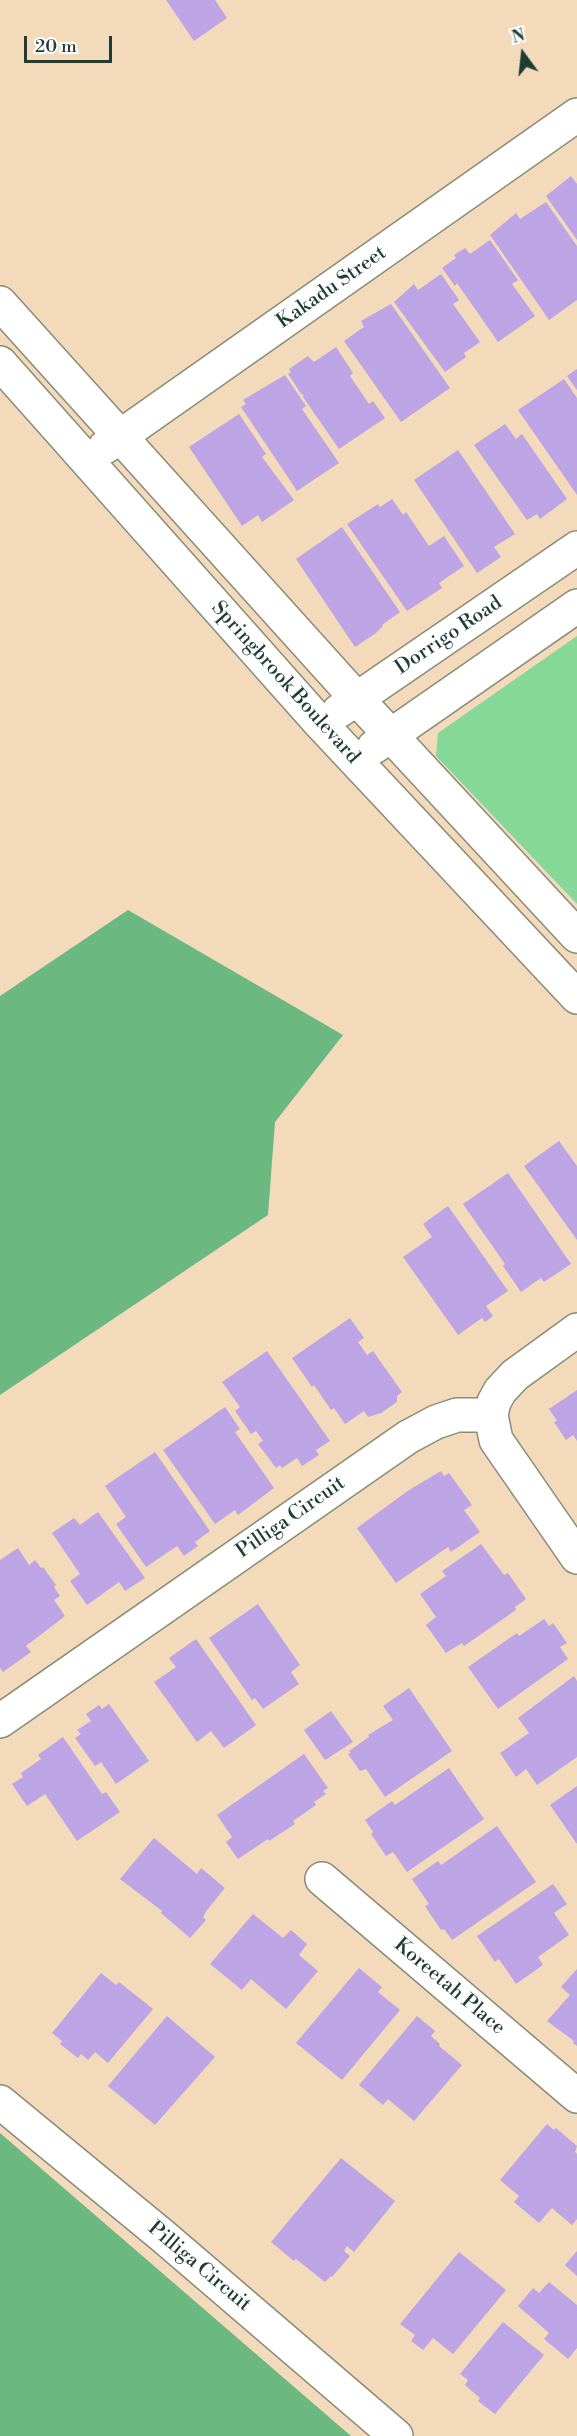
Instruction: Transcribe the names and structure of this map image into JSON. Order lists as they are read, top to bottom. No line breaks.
{"streets":{"street":["Kakadu Street","Dorrigo Road","Springbrook Boulevard","Pilliga Circuit","Koreetah Place"]},"crossings":[["Kakadu Street","Springbrook Boulevard"],["Dorrigo Road","Springbrook Boulevard"]],"scale_bar":"20 m","north":"top"}
